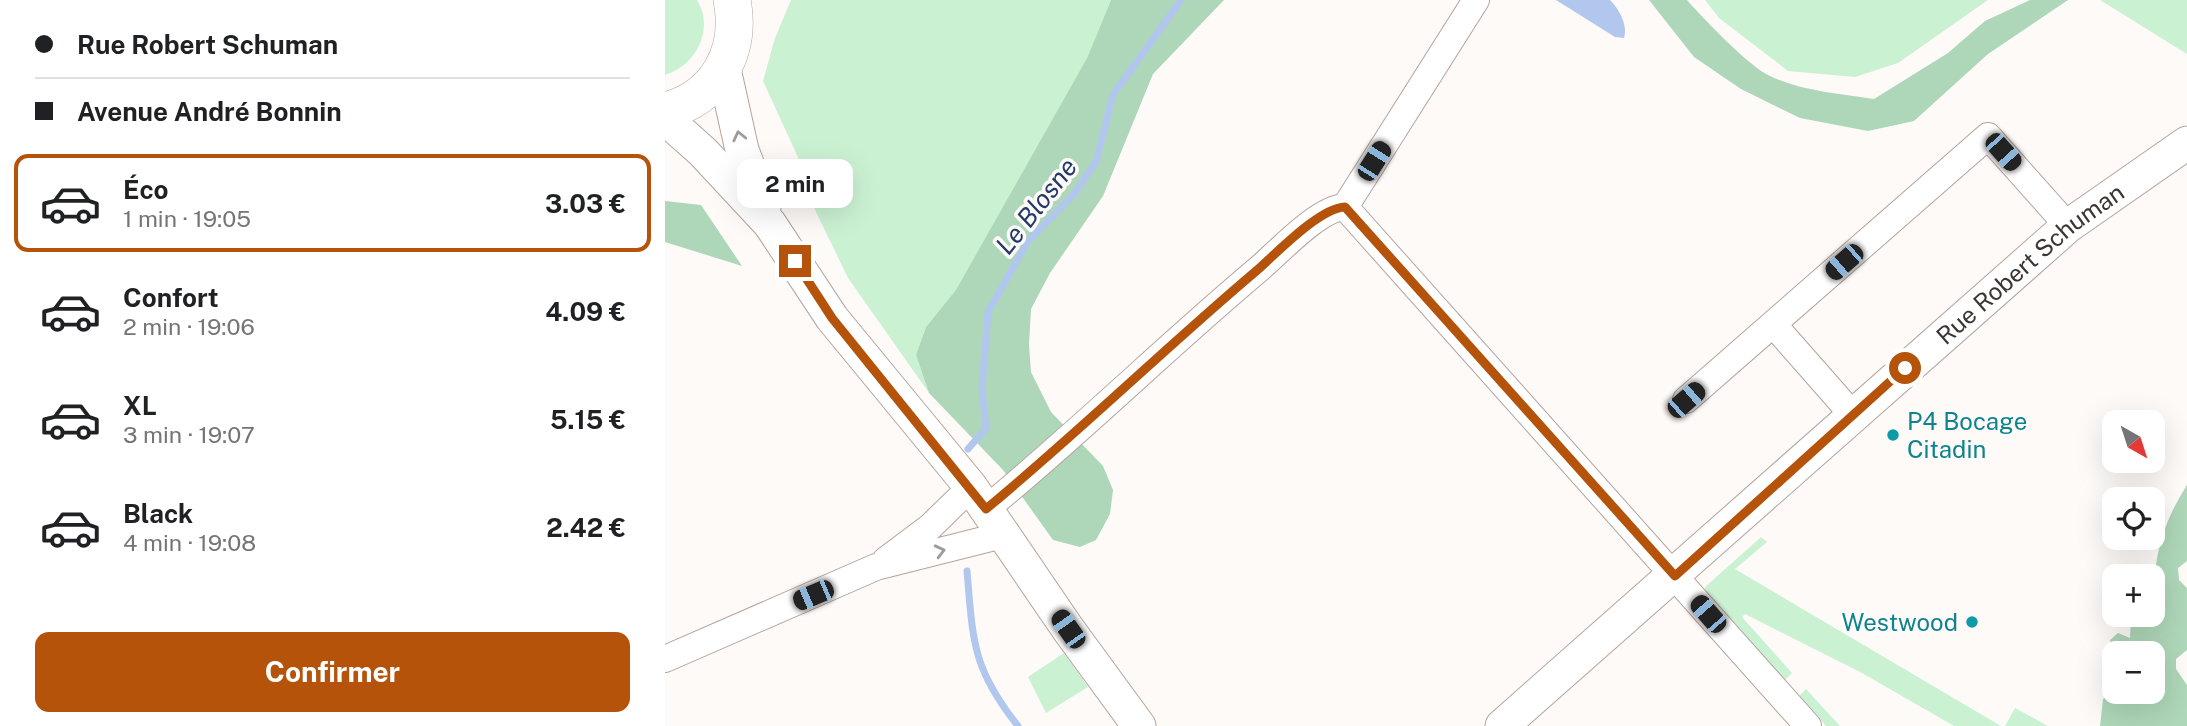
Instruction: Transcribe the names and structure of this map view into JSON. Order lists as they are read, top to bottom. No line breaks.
{"streets":{"street":["Rue Robert Schuman"]},"water":["Le Blosne"],"places":["P4 Bocage Citadin","Westwood"],"north":"bottom right","page":{"banner":["Rue Robert Schuman","Avenue André Bonnin"],"list":[{"name":"Éco","note":"1 min · 19:05","value":"3.03 €"},{"name":"Confort","note":"2 min · 19:06","value":"4.09 €"},{"name":"XL","note":"3 min · 19:07","value":"5.15 €"},{"name":"Black","note":"4 min · 19:08","value":"2.42 €"}],"bubble":"2 min","map_buttons":["+","−"],"buttons":"Confirmer"}}
